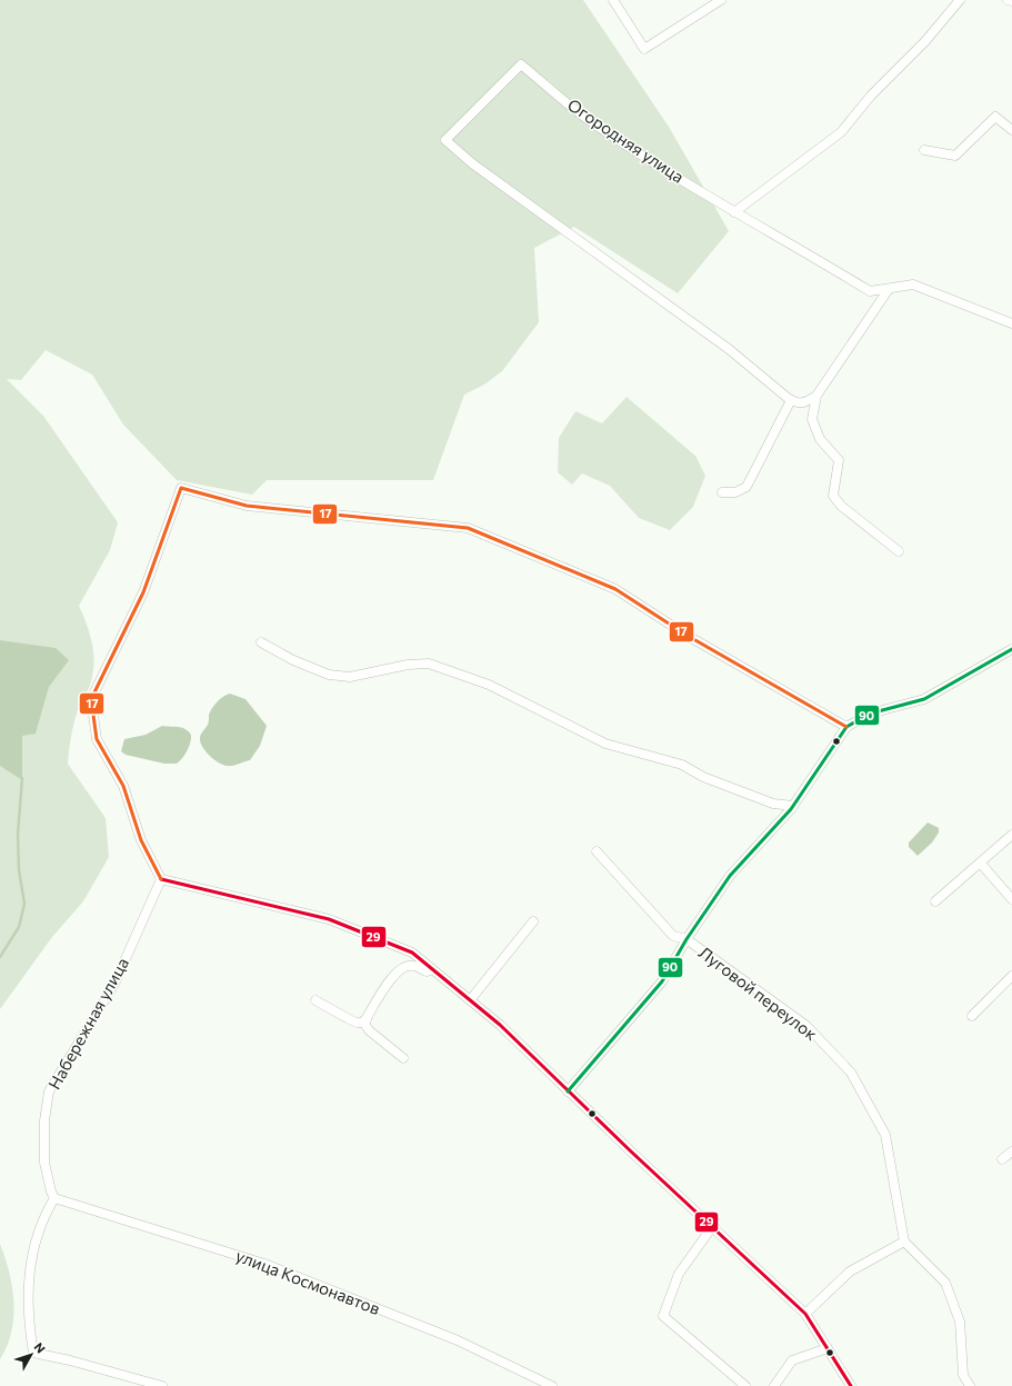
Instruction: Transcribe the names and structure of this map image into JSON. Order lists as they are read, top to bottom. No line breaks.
{"streets":{"street":["Огородняя улица","Луговой переулок","Набережная улица","улица Космонавтов"]},"crossings":[["Набережная улица","улица Космонавтов"]],"lines":["transit line 17","transit line 90","transit line 29"],"north":"top right"}
